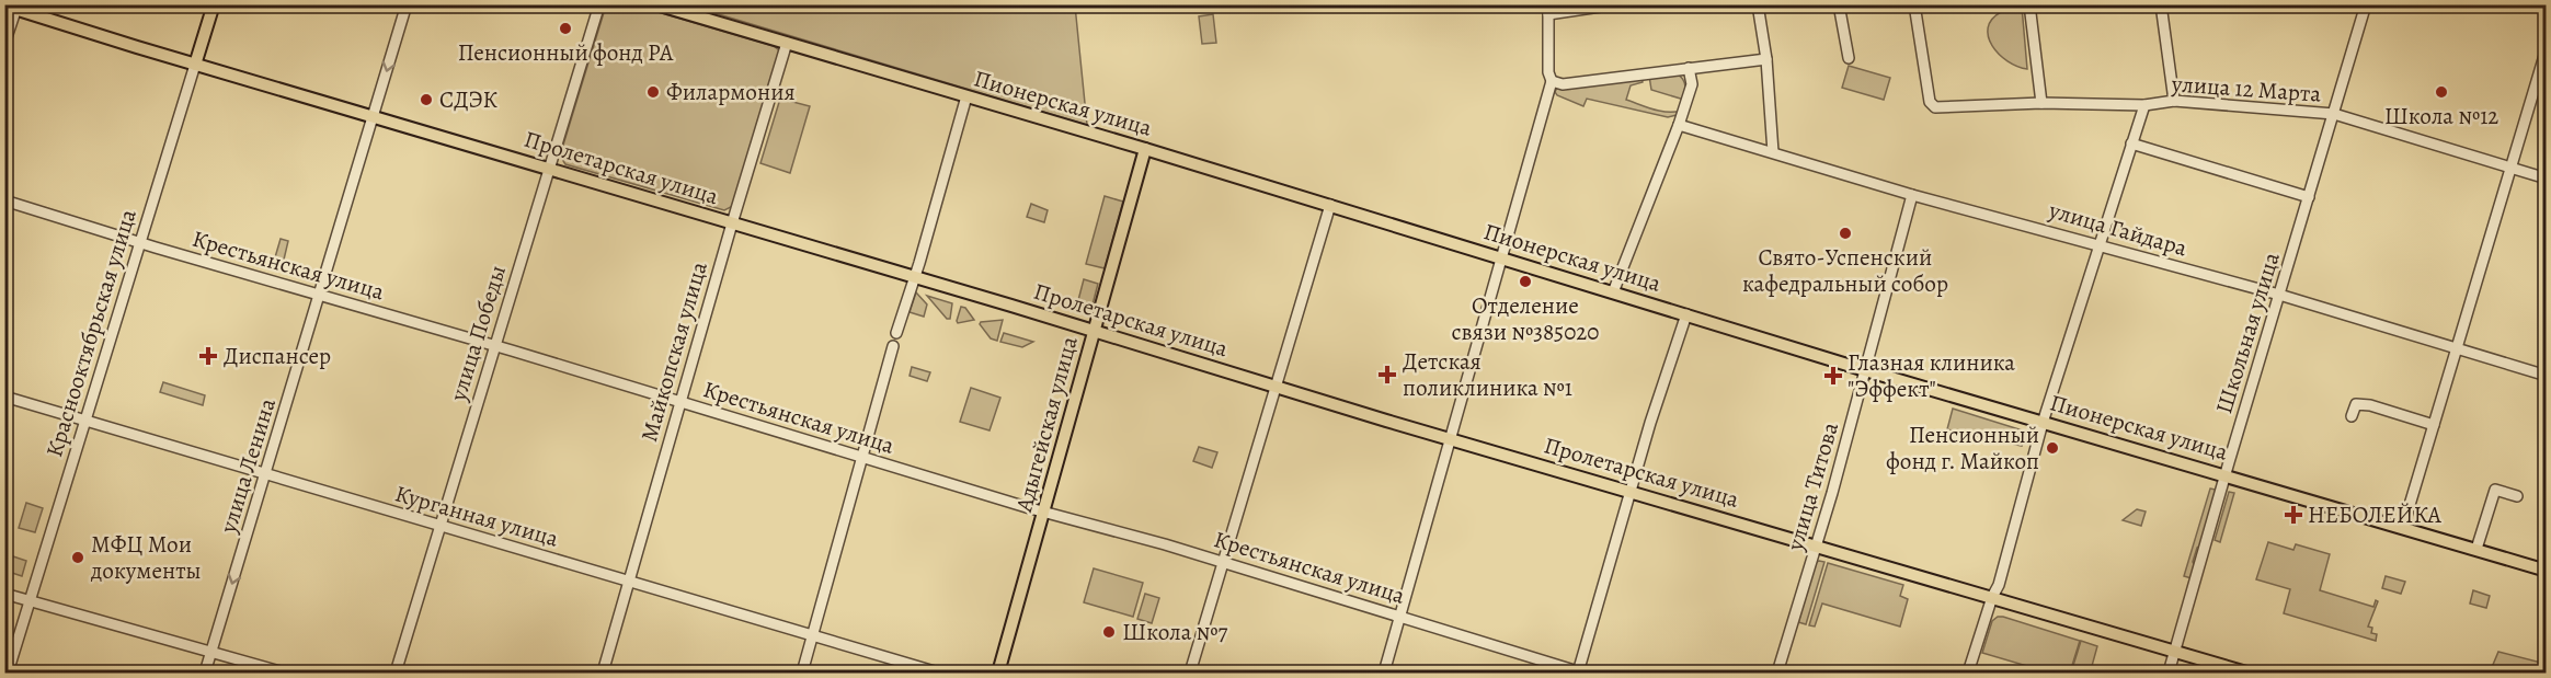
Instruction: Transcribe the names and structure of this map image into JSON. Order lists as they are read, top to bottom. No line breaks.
{"streets":{"main road":["Пионерская улица","Пролетарская улица","Краснооктябрьская улица","Адыгейская улица"],"street":["улица 12 Марта","улица Гайдара","Крестьянская улица","улица Победы","Школьная улица","Майкопская улица","улица Ленина","улица Титова","Курганная улица"]},"crossings":[["улица 12 Марта","Школьная улица"],["Пионерская улица","Школьная улица"],["Пионерская улица","Майкопская улица"],["Пионерская улица","Адыгейская улица"],["Пионерская улица","улица Титова"],["Пролетарская улица","Краснооктябрьская улица"],["Пролетарская улица","улица Победы"],["Пролетарская улица","Школьная улица"],["Пролетарская улица","Майкопская улица"],["Пролетарская улица","Адыгейская улица"],["Пролетарская улица","улица Ленина"],["Пролетарская улица","улица Титова"],["улица Гайдара","Школьная улица"],["улица Гайдара","улица Титова"],["Крестьянская улица","Краснооктябрьская улица"],["Крестьянская улица","улица Победы"],["Крестьянская улица","Майкопская улица"],["Крестьянская улица","Адыгейская улица"],["Крестьянская улица","улица Ленина"],["Краснооктябрьская улица","Курганная улица"],["улица Победы","Курганная улица"],["Майкопская улица","Курганная улица"],["улица Ленина","Курганная улица"]],"one_way":["улица Ленина"],"places":{"other":["Пенсионный фонд РА","Филармония","Школа №12","СДЭК","Свято-Успенский кафедральный собор","Отделение связи №385020","Пенсионный фонд г. Майкоп","МФЦ Мои документы","Школа №7"],"health":["Диспансер","Детская поликлиника №1","Глазная клиника \"Эффект\"","НЕБОЛЕЙКА"]}}
